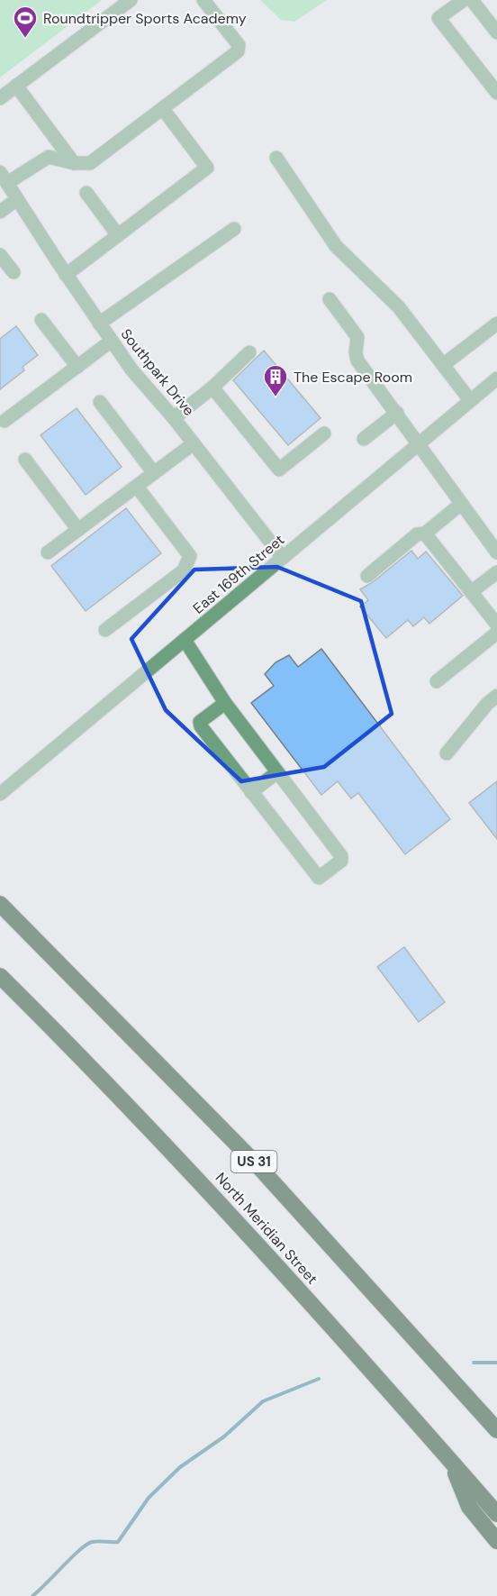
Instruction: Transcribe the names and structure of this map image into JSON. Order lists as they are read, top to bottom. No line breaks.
{"streets":{"highway":["US 31","North Meridian Street"],"street":["Southpark Drive","East 169th Street"]},"crossings":[["Southpark Drive","East 169th Street"]],"places":{"sports":["Roundtripper Sports Academy"],"building":["The Escape Room"]}}
